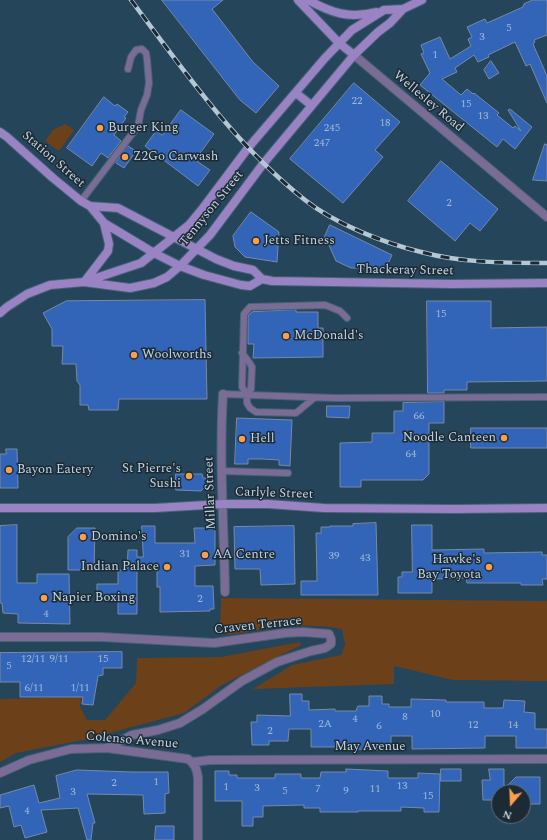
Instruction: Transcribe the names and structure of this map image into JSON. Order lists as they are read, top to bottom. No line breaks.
{"streets":{"main road":["Wellesley Road","Station Street","Tennyson Street","Thackeray Street","Carlyle Street"],"street":["Millar Street","Craven Terrace","Colenso Avenue","May Avenue"]},"crossings":[["Wellesley Road","Tennyson Street"],["Station Street","Tennyson Street"],["Station Street","Thackeray Street"],["Tennyson Street","Thackeray Street"],["Millar Street","Carlyle Street"],["Craven Terrace","Colenso Avenue"],["Colenso Avenue","May Avenue"]],"places":["Burger King","Z2Go Carwash","Jetts Fitness","McDonald's","Woolworths","Noodle Canteen","Hell","Bayon Eatery","St Pierre's Sushi","Domino's","AA Centre","Indian Palace","Hawke's Bay Toyota","Napier Boxing"],"house_numbers":["5","3","1","22","15","13","18","245","247","2","15","66","64","31","39","43","2","4","12/11","9/11","15","5","6/11","1/11","10","8","4","2A","12","14","6","2","1","2","13","1","3","7","11","5","9","3","15","4"],"north":"bottom"}
